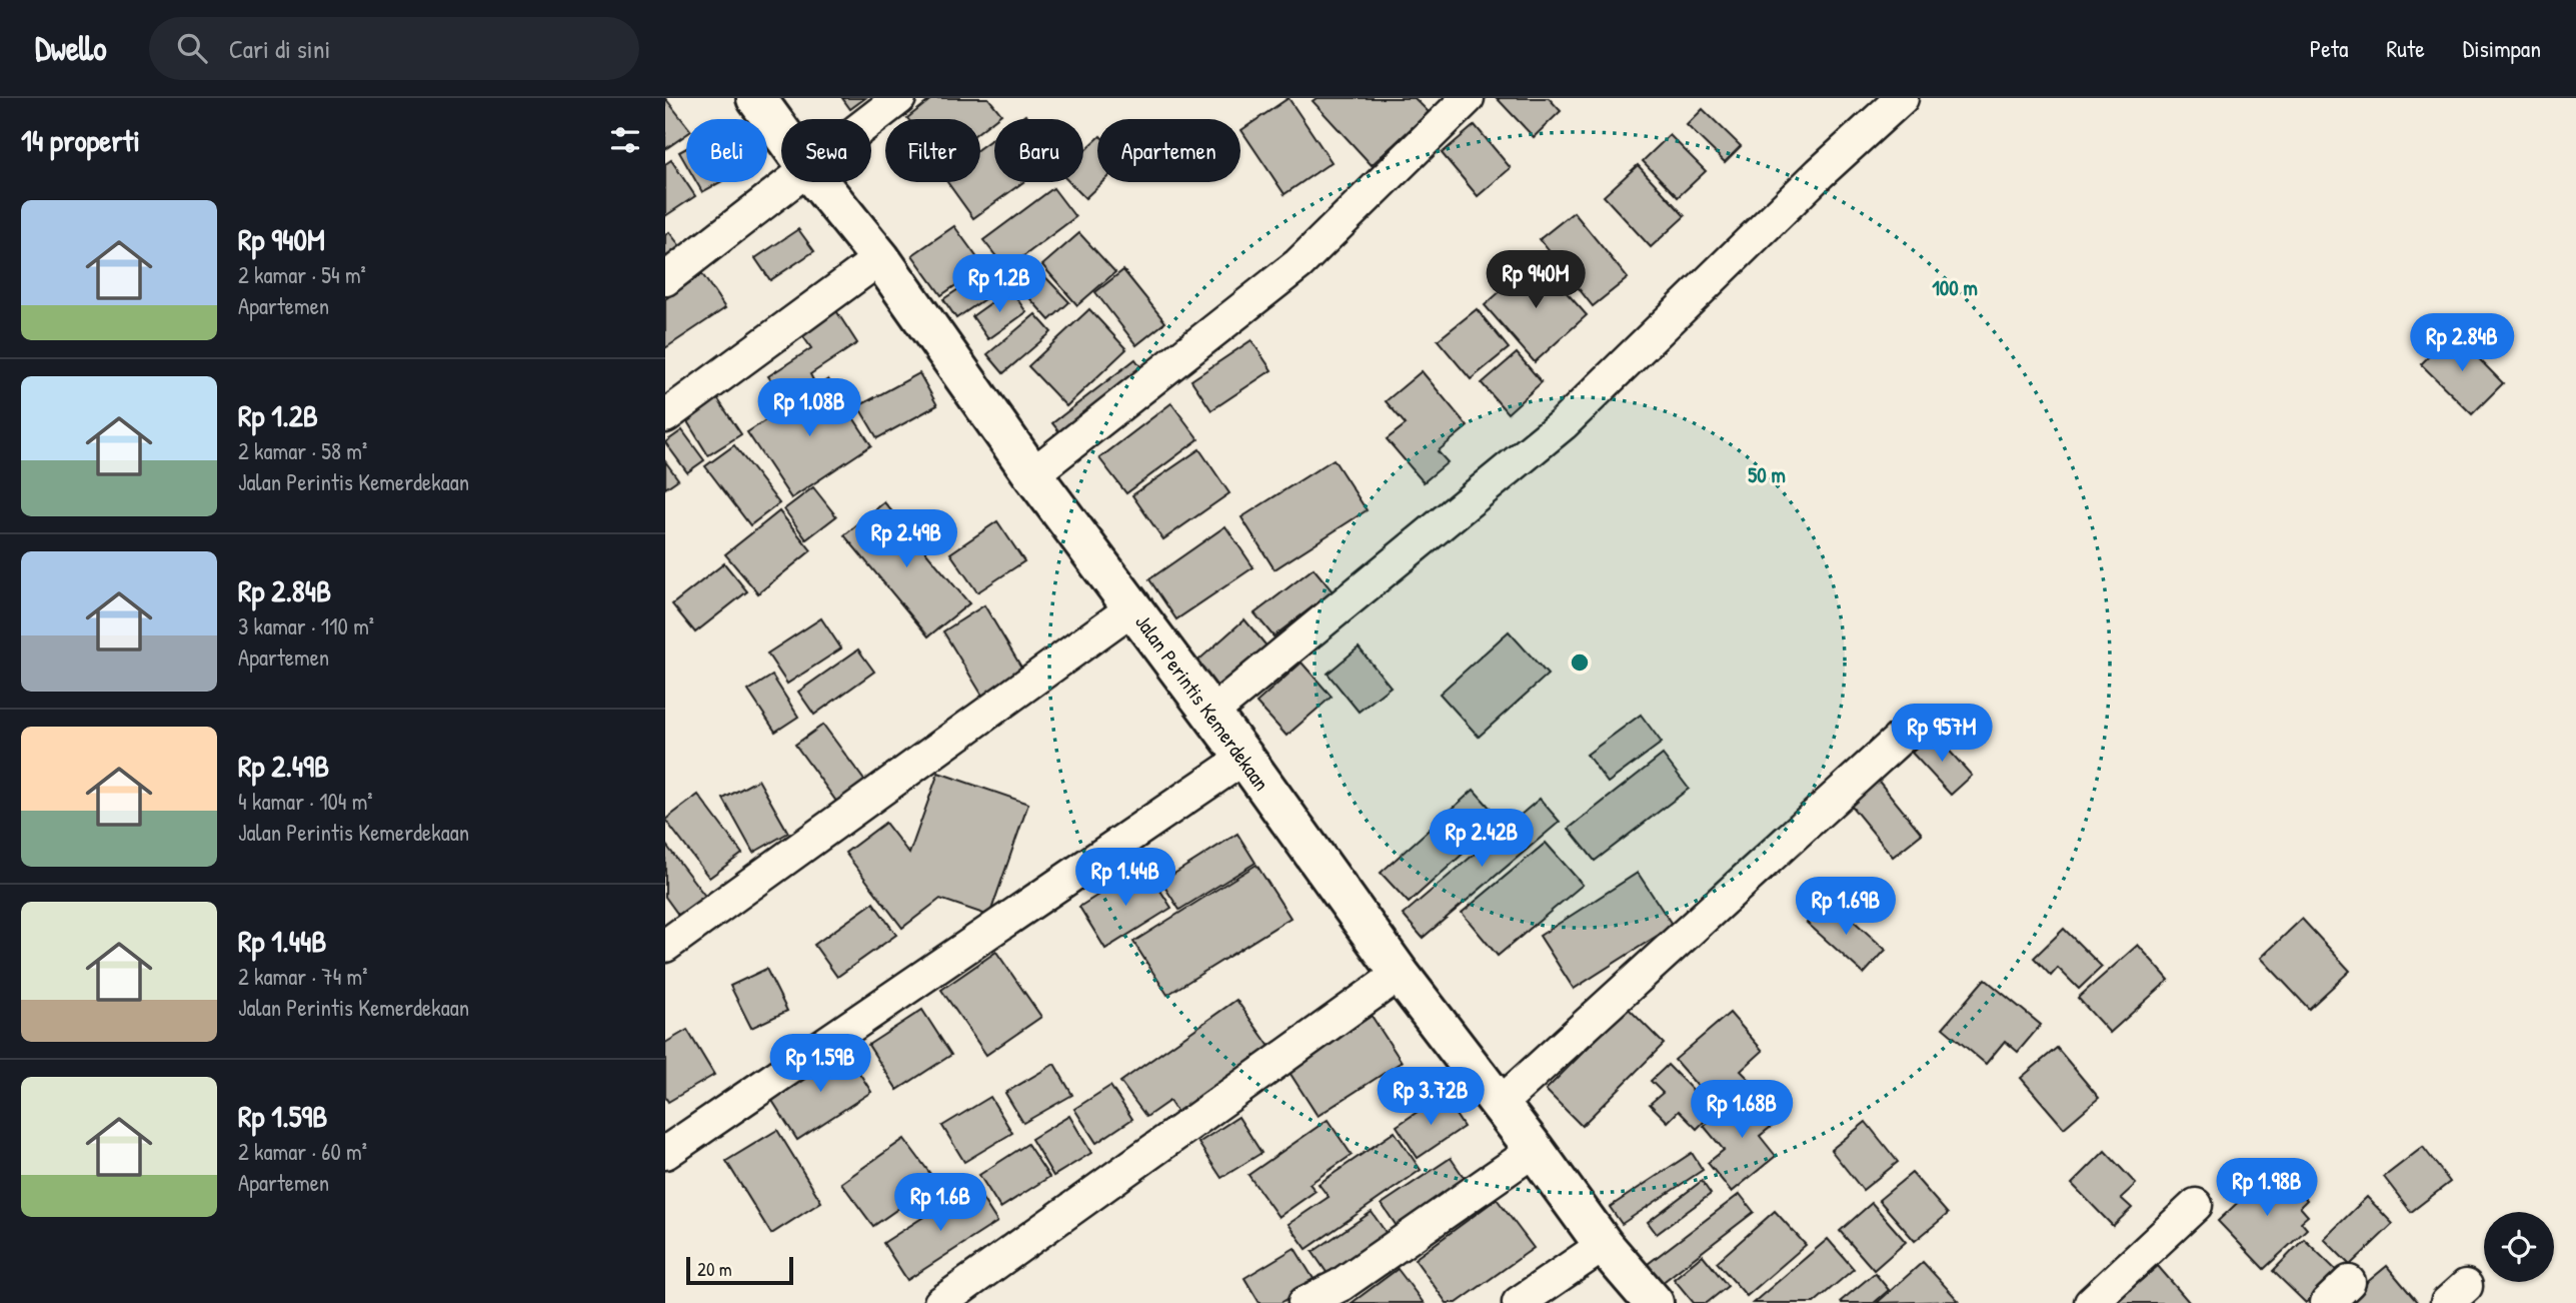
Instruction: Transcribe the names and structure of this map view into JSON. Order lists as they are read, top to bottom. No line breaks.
{"streets":{"street":["Jalan Perintis Kemerdekaan"]},"scale_bar":"20 m","page":{"header":"Dwello","search":"Cari di sini","nav":["Peta","Rute","Disimpan"],"heading":"14 properti","chip":["Beli","Sewa","Filter","Baru","Apartemen"],"list":[{"name":"Rp 940M","note":"2 kamar · 54 m² · Apartemen"},{"name":"Rp 1.2B","note":"2 kamar · 58 m² · Jalan Perintis Kemerdekaan"},{"name":"Rp 2.84B","note":"3 kamar · 110 m² · Apartemen"},{"name":"Rp 2.49B","note":"4 kamar · 104 m² · Jalan Perintis Kemerdekaan"},{"name":"Rp 1.44B","note":"2 kamar · 74 m² · Jalan Perintis Kemerdekaan"},{"name":"Rp 1.59B","note":"2 kamar · 60 m² · Apartemen"}],"price":["Rp 940M","Rp 1.2B","Rp 2.84B","Rp 1.08B","Rp 2.49B","Rp 957M","Rp 2.42B","Rp 1.44B","Rp 1.69B","Rp 1.59B","Rp 3.72B","Rp 1.68B","Rp 1.98B","Rp 1.6B"],"scale":"20 m"},"rings":["100 m","50 m"]}
